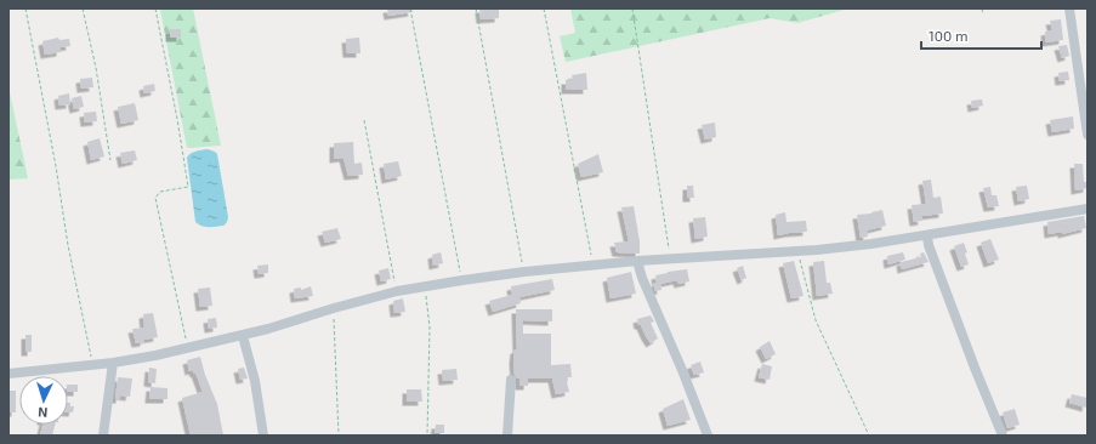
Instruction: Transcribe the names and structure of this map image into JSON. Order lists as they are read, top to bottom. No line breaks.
{"scale_bar":"100 m","north":"bottom"}
